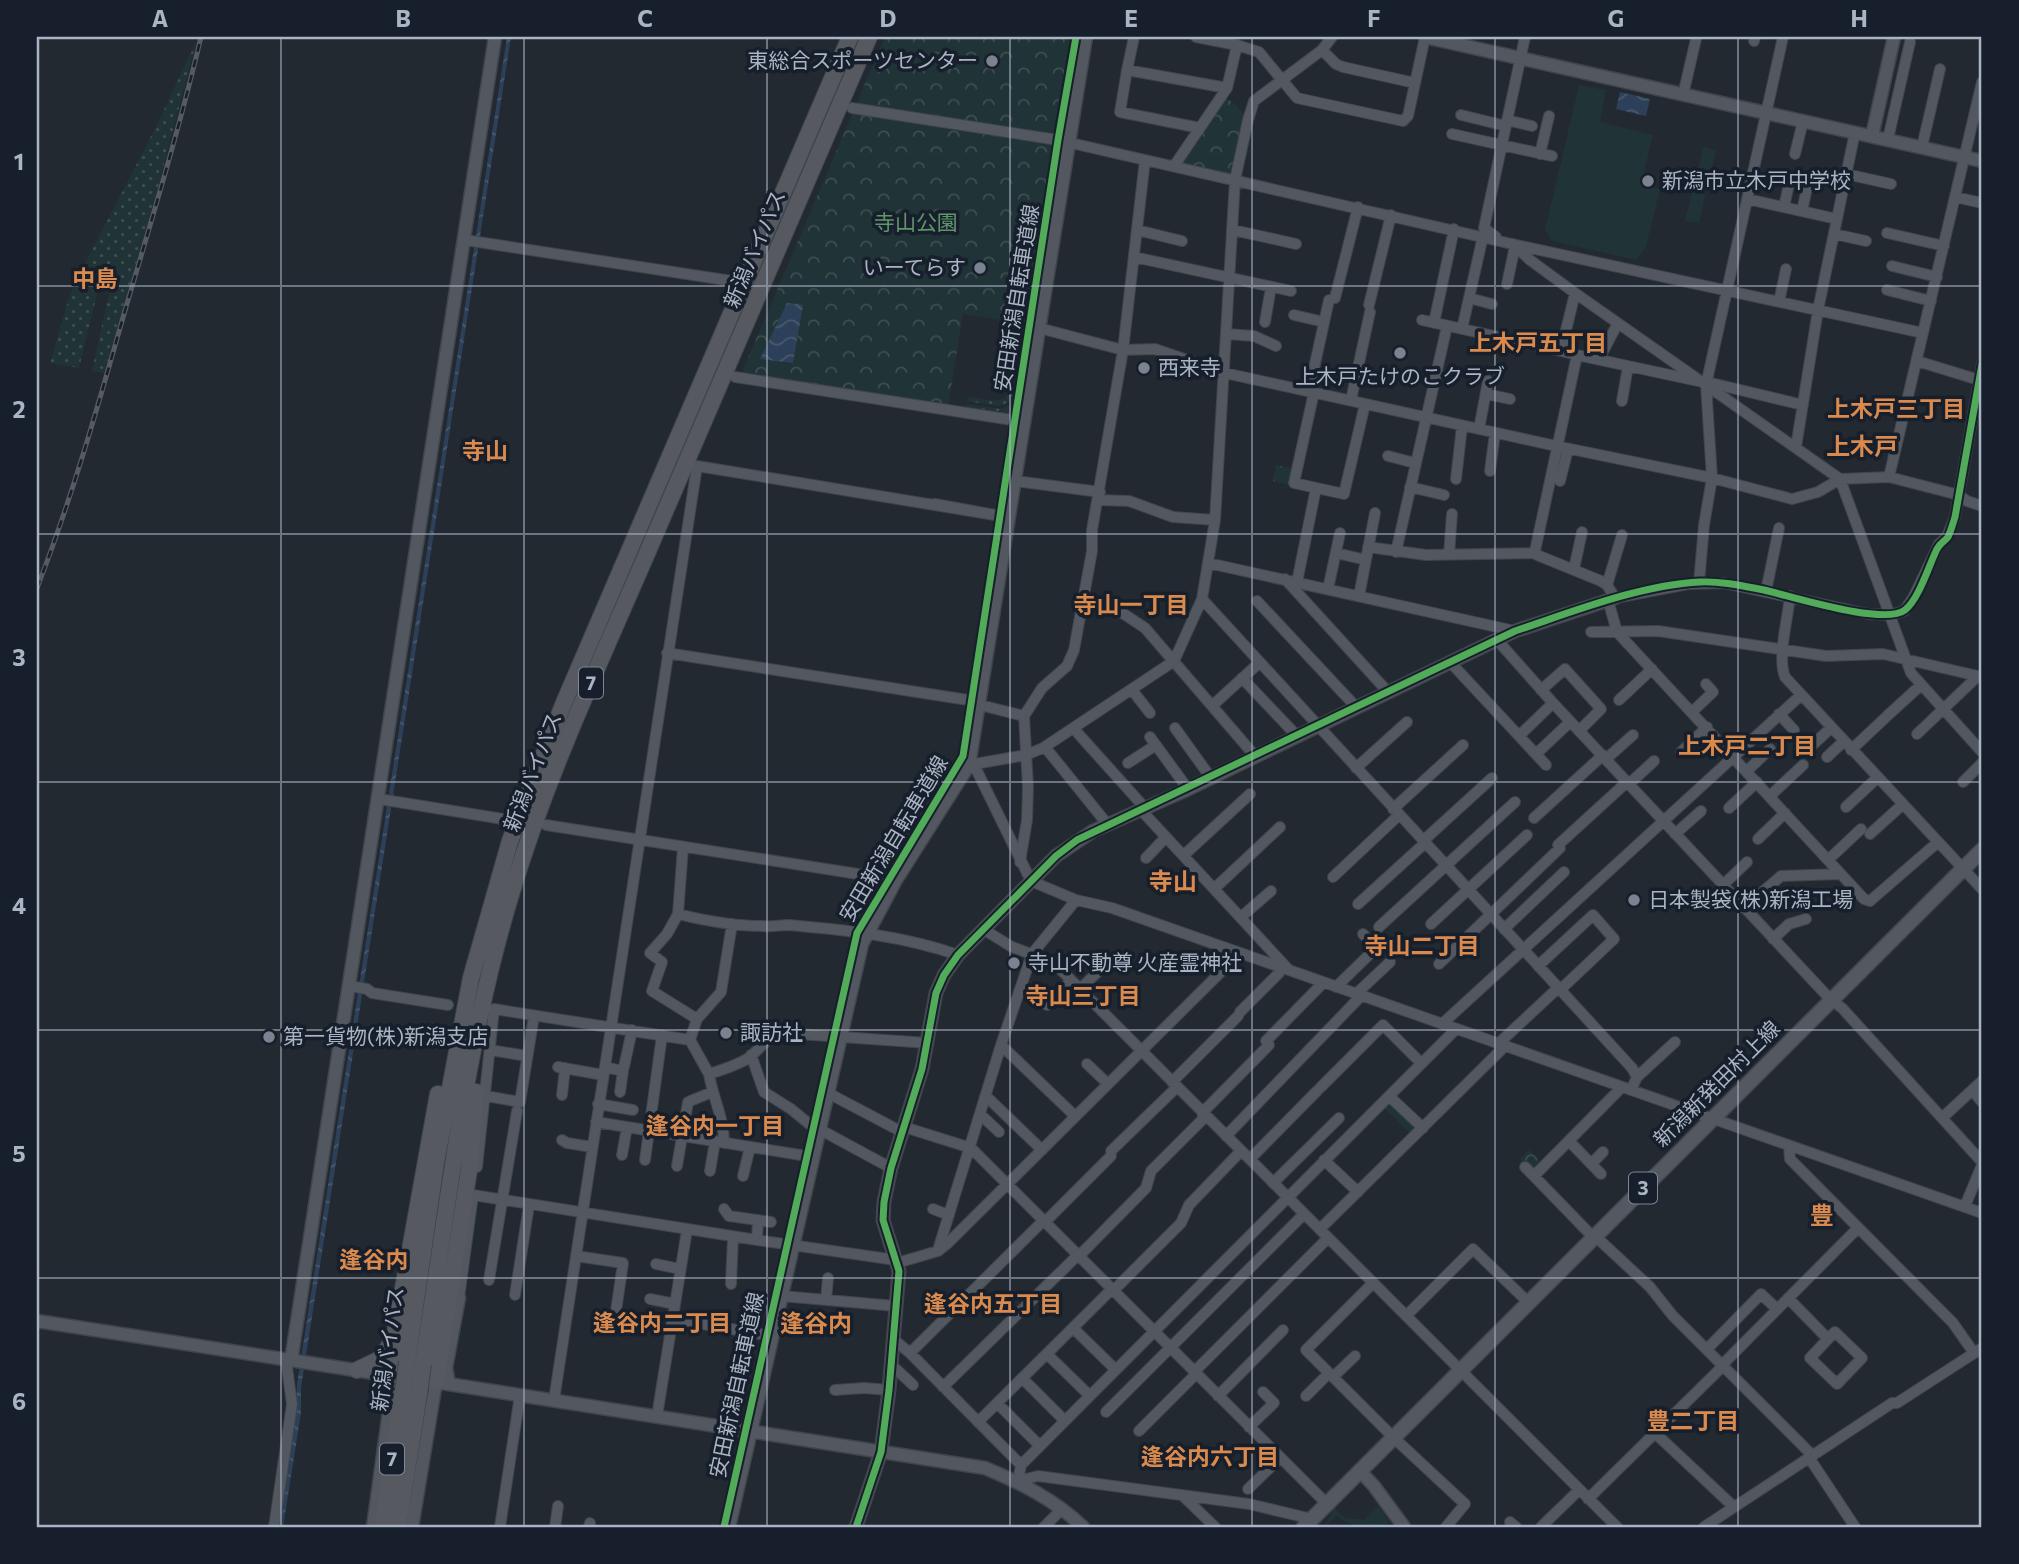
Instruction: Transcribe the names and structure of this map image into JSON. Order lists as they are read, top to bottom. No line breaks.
{"streets":{"highway":["新潟バイパス","7"],"main road":["新潟新発田村上線","3"],"cycle path":["安田新潟自転車道線"]},"districts":["中島","上木戸五丁目","上木戸三丁目","上木戸","寺山","寺山一丁目","上木戸二丁目","寺山","寺山二丁目","寺山三丁目","逢谷内一丁目","豊","逢谷内","逢谷内五丁目","逢谷内二丁目","逢谷内","豊二丁目","逢谷内六丁目"],"parks":["寺山公園"],"places":["東総合スポーツセンター","新潟市立木戸中学校","いーてらす","上木戸たけのこクラブ","西来寺","日本製袋(株)新潟工場","寺山不動尊 火産霊神社","諏訪社","第一貨物(株)新潟支店"],"grid":{"columns":["A","B","C","D","E","F","G","H"],"rows":["1","2","3","4","5","6"]}}
